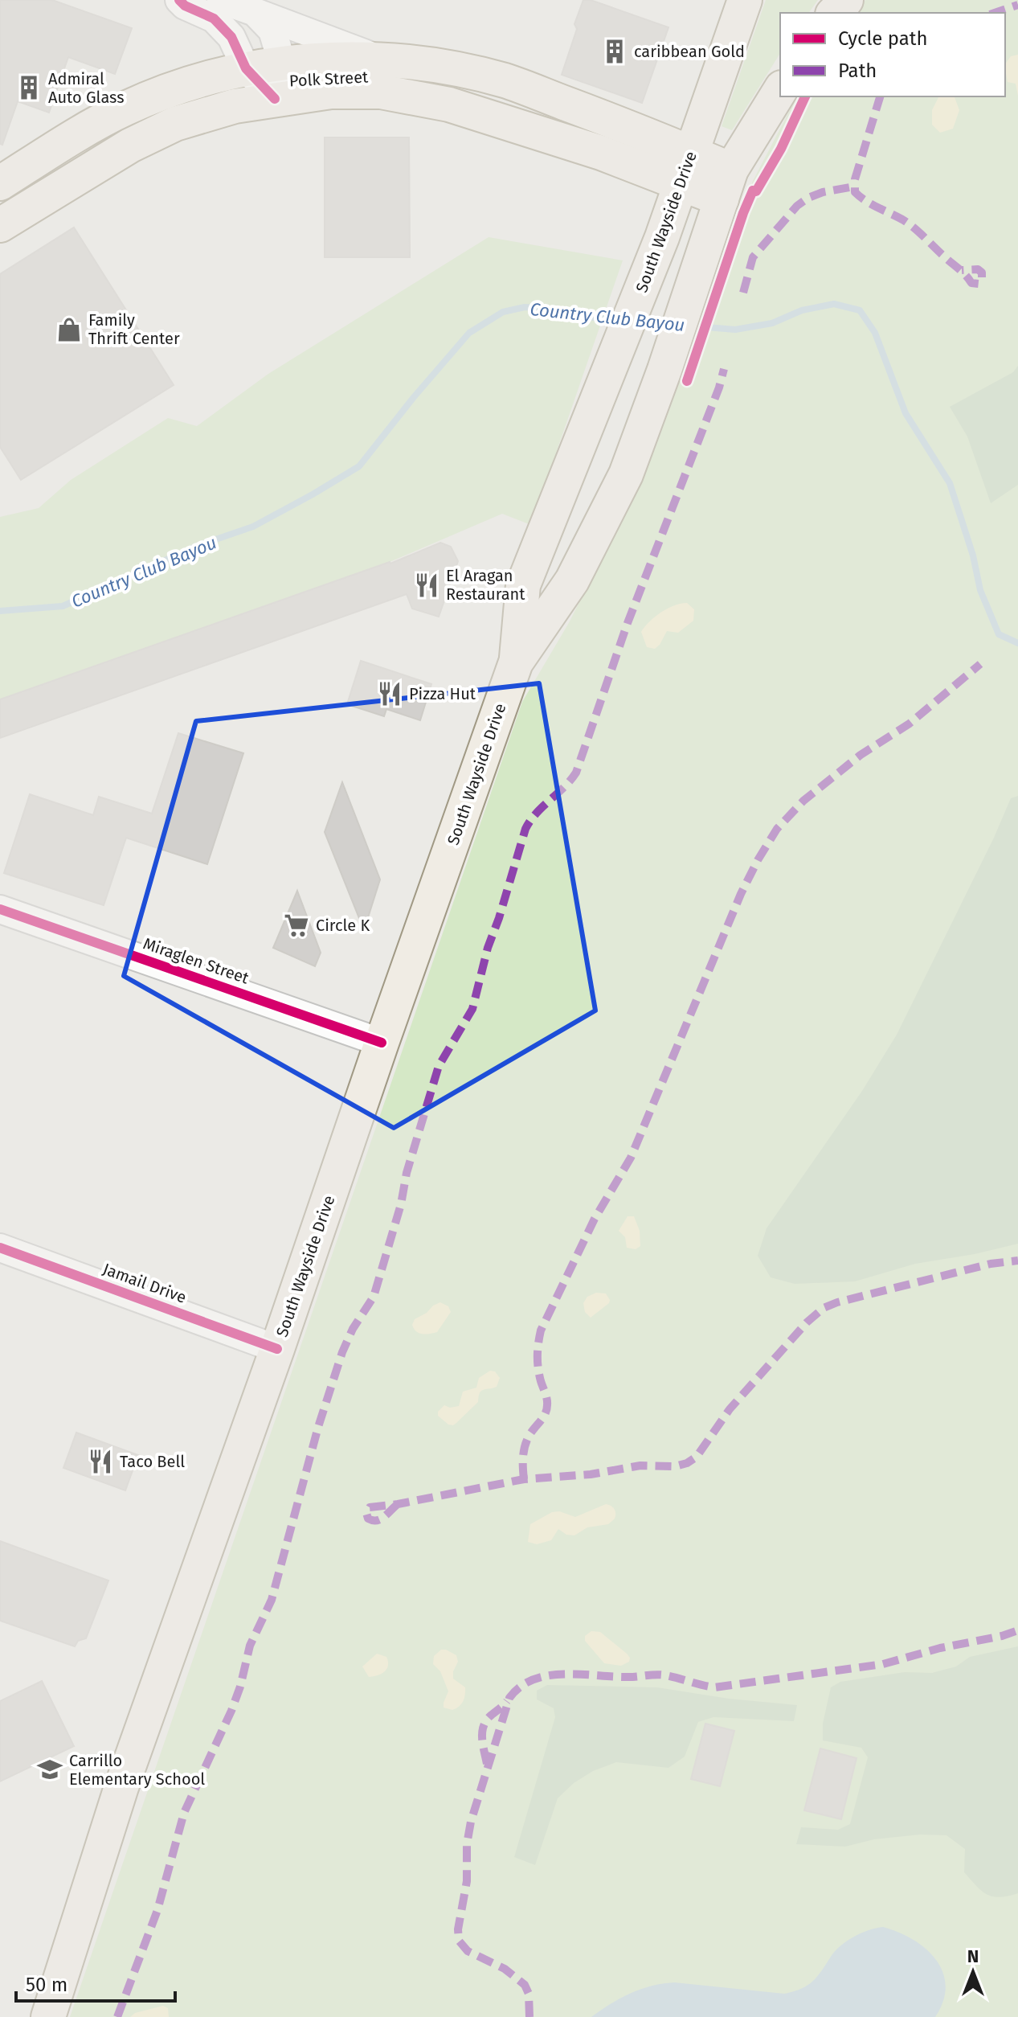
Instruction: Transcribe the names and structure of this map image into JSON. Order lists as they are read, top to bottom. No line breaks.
{"streets":{"main road":["Polk Street","South Wayside Drive"],"street":["Miraglen Street","Jamail Drive"]},"crossings":[["Polk Street","South Wayside Drive"],["South Wayside Drive","Miraglen Street"],["South Wayside Drive","Jamail Drive"]],"water":["Country Club Bayou"],"places":{"building":["caribbean Gold","Admiral Auto Glass"],"shop":["Family Thrift Center"],"restaurant":["El Aragan Restaurant","Pizza Hut","Taco Bell"],"supermarket":["Circle K"],"school or university":["Carrillo Elementary School"]},"legend":["Cycle path","Path"],"scale_bar":"50 m","north":"top"}
